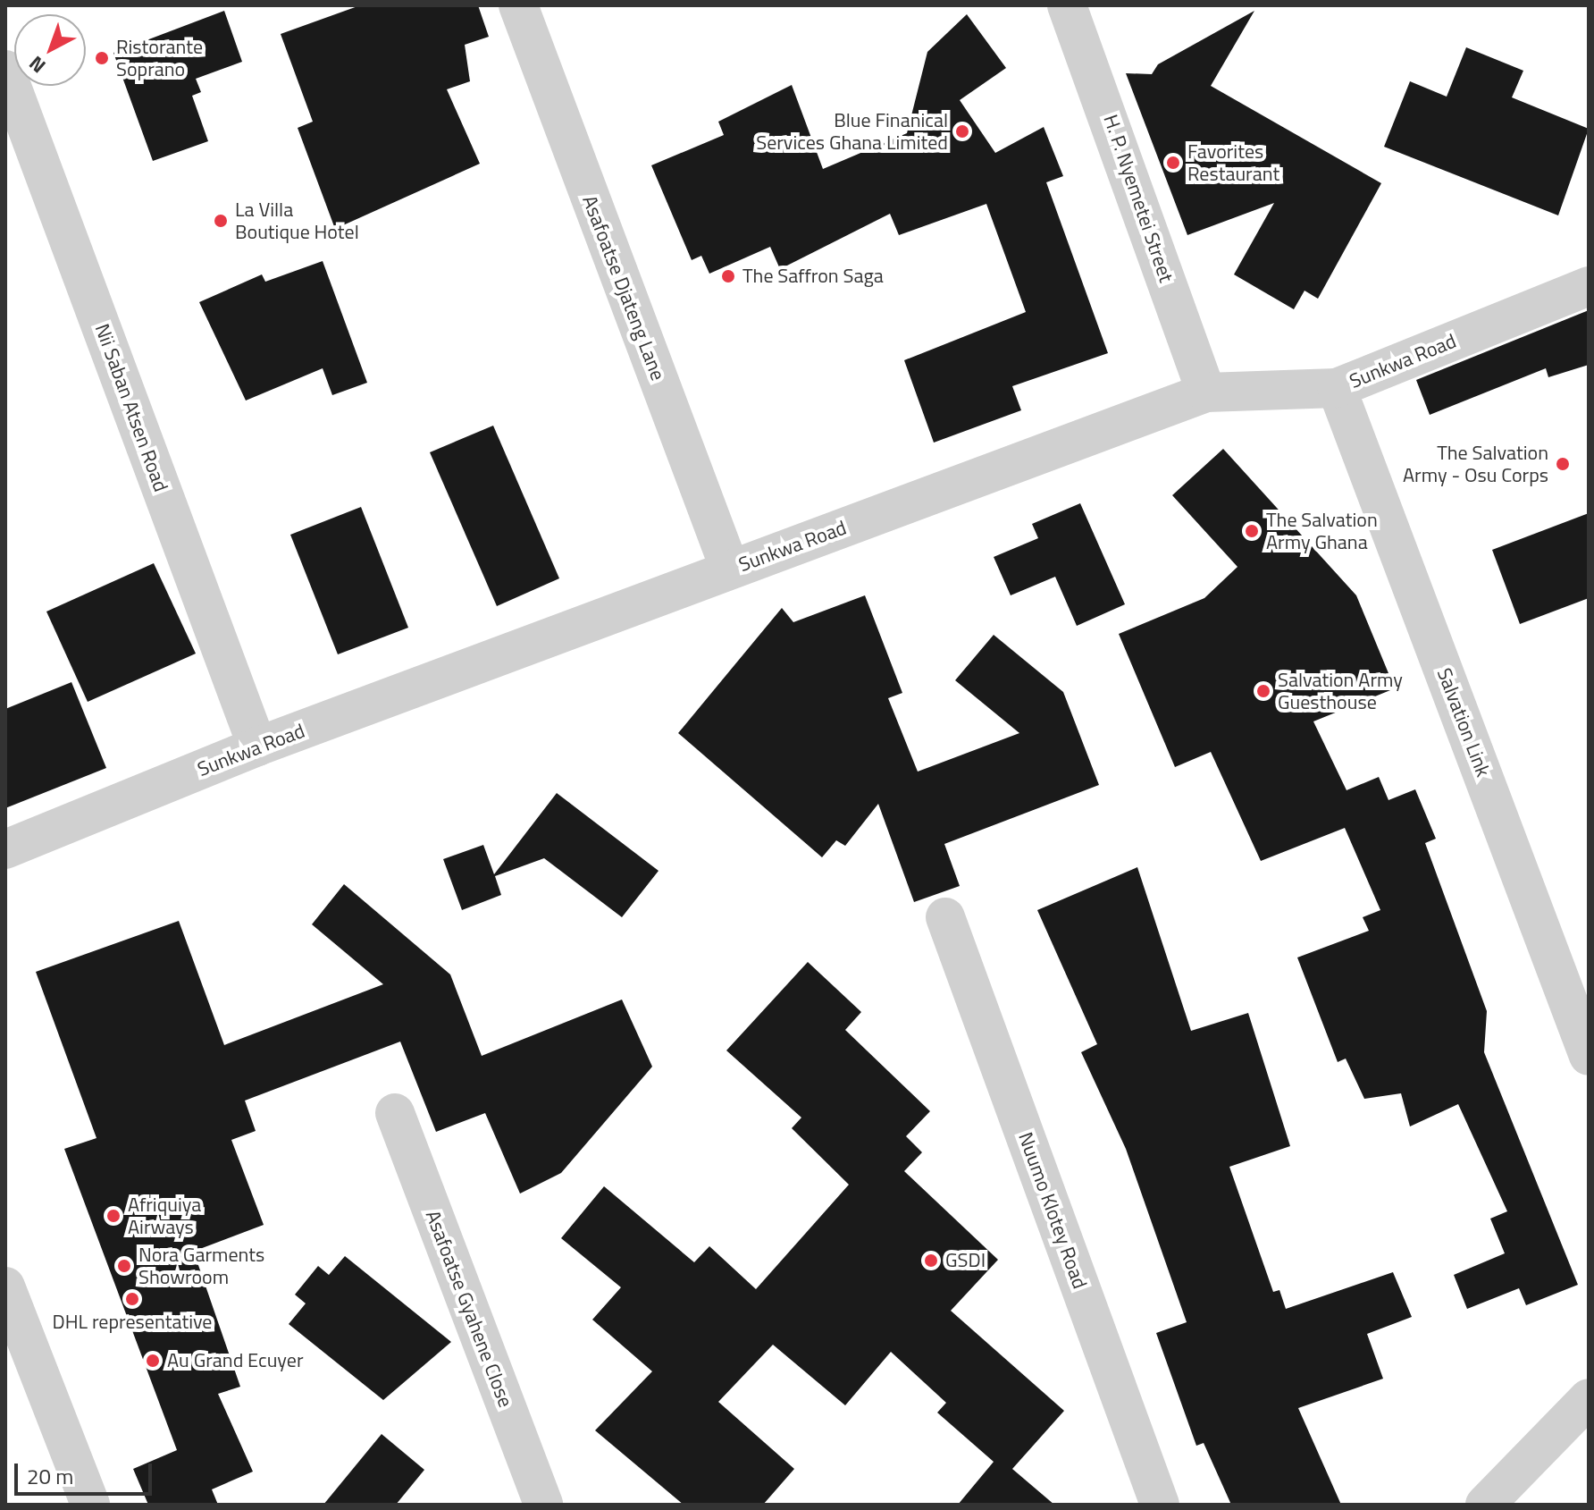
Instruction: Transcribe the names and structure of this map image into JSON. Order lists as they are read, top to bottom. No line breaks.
{"streets":{"street":["H. P. Nyemetei Street","Asafoatse Djateng Lane","Sunkwa Road","Nii Saban Atsen Road","Salvation Link","Nuumo Klotey Road","Asafoatse Gyahene Close"]},"crossings":[["H. P. Nyemetei Street","Sunkwa Road"],["Asafoatse Djateng Lane","Sunkwa Road"],["Sunkwa Road","Nii Saban Atsen Road"],["Sunkwa Road","Salvation Link"]],"places":["Ristorante Soprano","Blue Finanical Services Ghana Limited","Favorites Restaurant","La Villa Boutique Hotel","The Saffron Saga","The Salvation Army - Osu Corps","The Salvation Army Ghana","Salvation Army Guesthouse","Afriquiya Airways","GSDI","Nora Garments Showroom","DHL representative","Au Grand Ecuyer"],"scale_bar":"20 m","north":"bottom left"}
